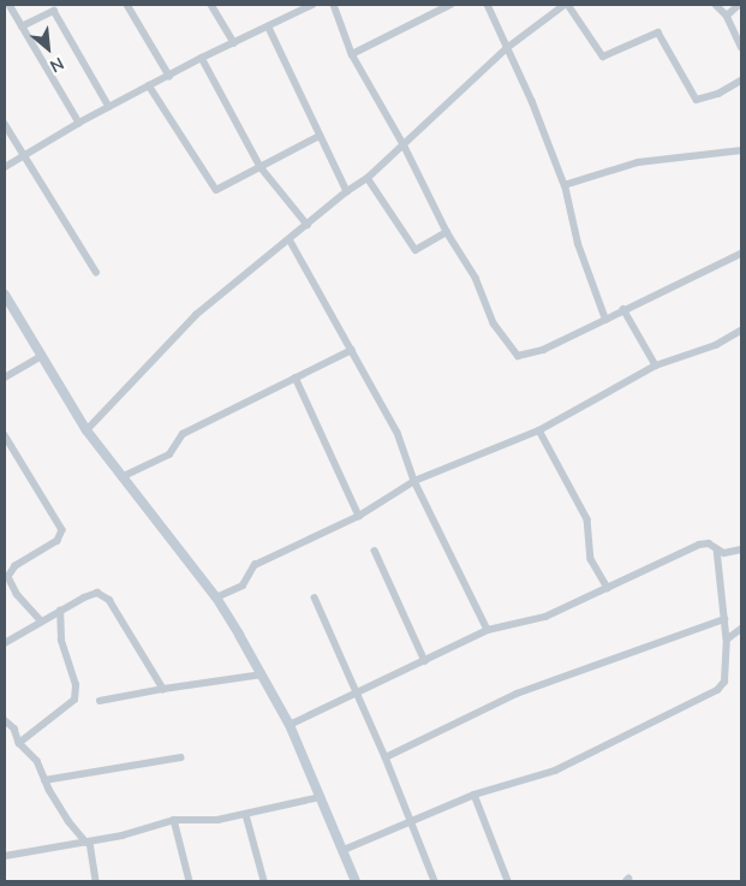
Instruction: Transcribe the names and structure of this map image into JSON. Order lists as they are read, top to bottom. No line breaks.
{"north":"bottom right"}
